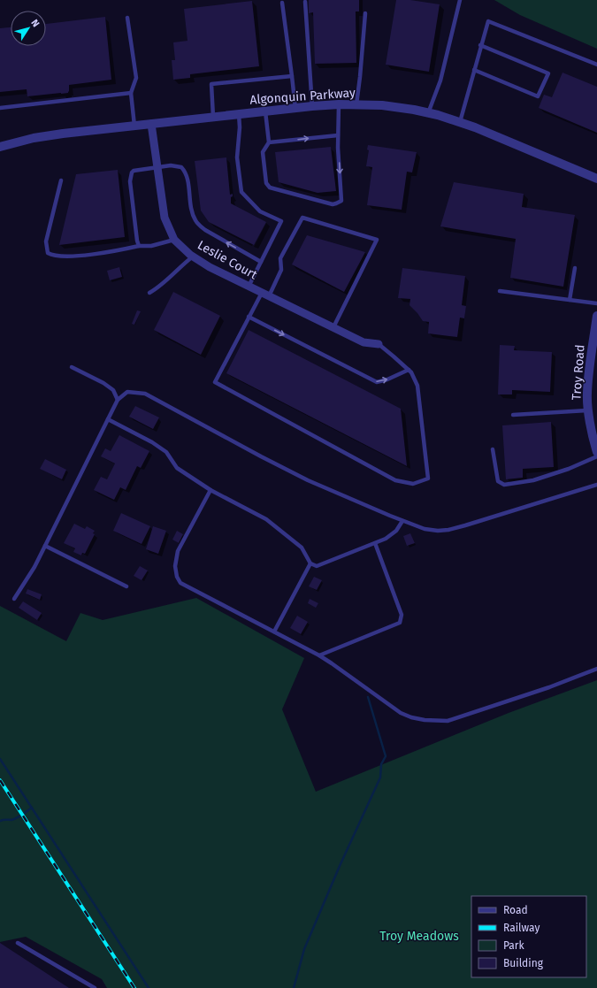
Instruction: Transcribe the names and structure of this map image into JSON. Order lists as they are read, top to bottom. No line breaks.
{"streets":{"street":["Algonquin Parkway","Leslie Court","Troy Road"]},"crossings":[["Algonquin Parkway","Leslie Court"]],"parks":["Troy Meadows"],"legend":["Road","Railway","Park","Building"],"north":"top right"}
